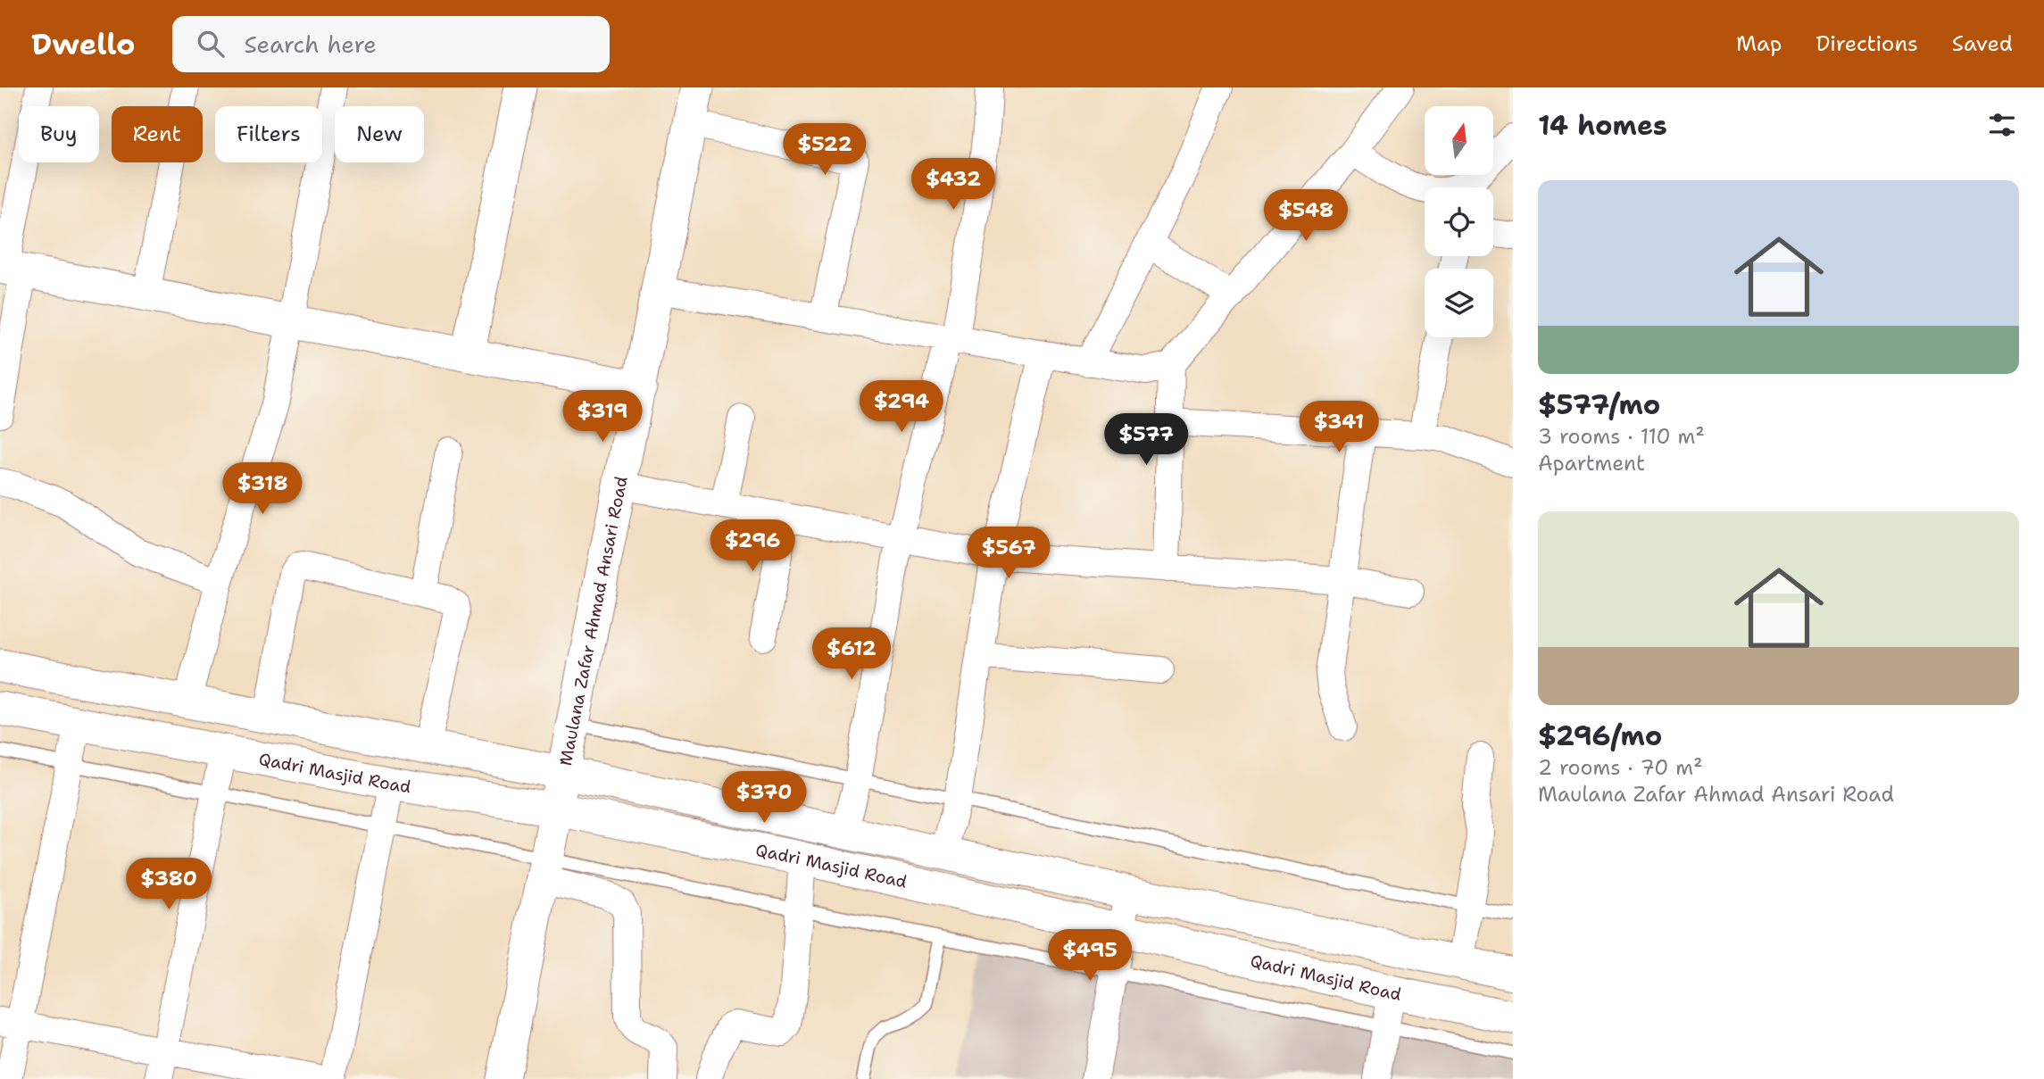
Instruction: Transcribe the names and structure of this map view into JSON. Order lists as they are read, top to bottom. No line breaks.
{"streets":{"street":["Maulana Zafar Ahmad Ansari Road","Qadri Masjid Road"]},"crossings":[["Maulana Zafar Ahmad Ansari Road","Qadri Masjid Road"]],"north":"top","page":{"header":"Dwello","search":"Search here","nav":["Map","Directions","Saved"],"heading":"14 homes","chip":["Buy","Rent","Filters","New"],"price":["$522","$432","$548","$294","$319","$341","$577","$318","$296","$567","$612","$370","$380","$495"],"list":[{"name":"$577/mo","note":"3 rooms · 110 m² · Apartment"},{"name":"$296/mo","note":"2 rooms · 70 m² · Maulana Zafar Ahmad Ansari Road"}]}}
